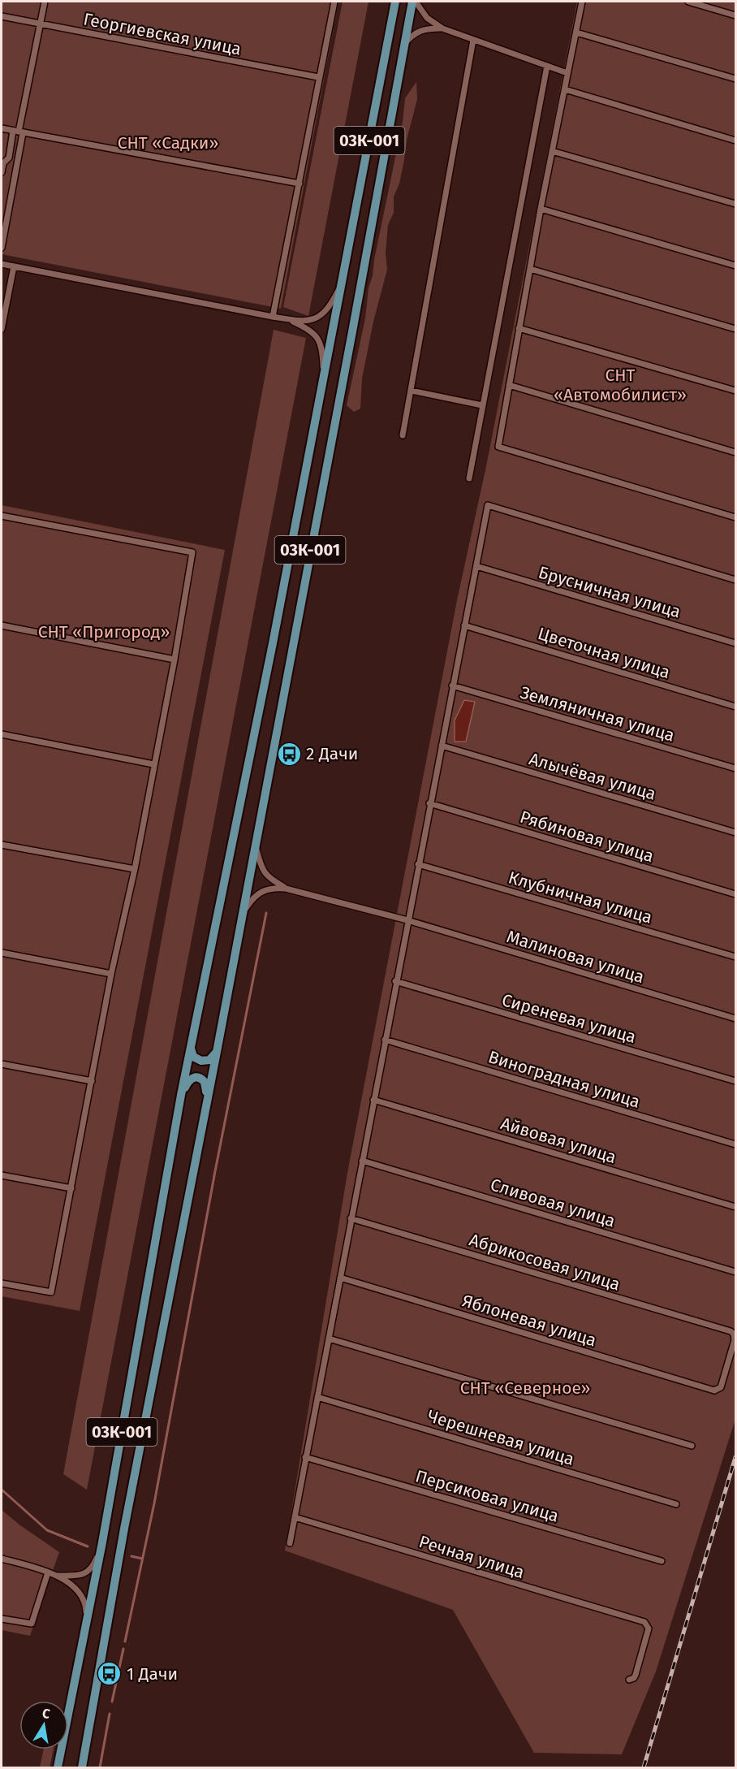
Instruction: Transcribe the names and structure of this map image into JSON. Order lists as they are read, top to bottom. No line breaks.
{"streets":{"main road":["03К-001"],"street":["Георгиевская улица","Брусничная улица","Цветочная улица","Земляничная улица","Алычёвая улица","Рябиновая улица","Клубничная улица","Малиновая улица","Сиреневая улица","Виноградная улица","Айвовая улица","Сливовая улица","Абрикосовая улица","Яблоневая улица","Черешневая улица","Персиковая улица","Речная улица"]},"crossings":[["Абрикосовая улица","Яблоневая улица"]],"parks":["СНТ «Садки»","СНТ «Автомобилист»","СНТ «Пригород»","СНТ «Северное»"],"places":{"bus stop":["2 Дачи","1 Дачи"]},"north":"top"}
